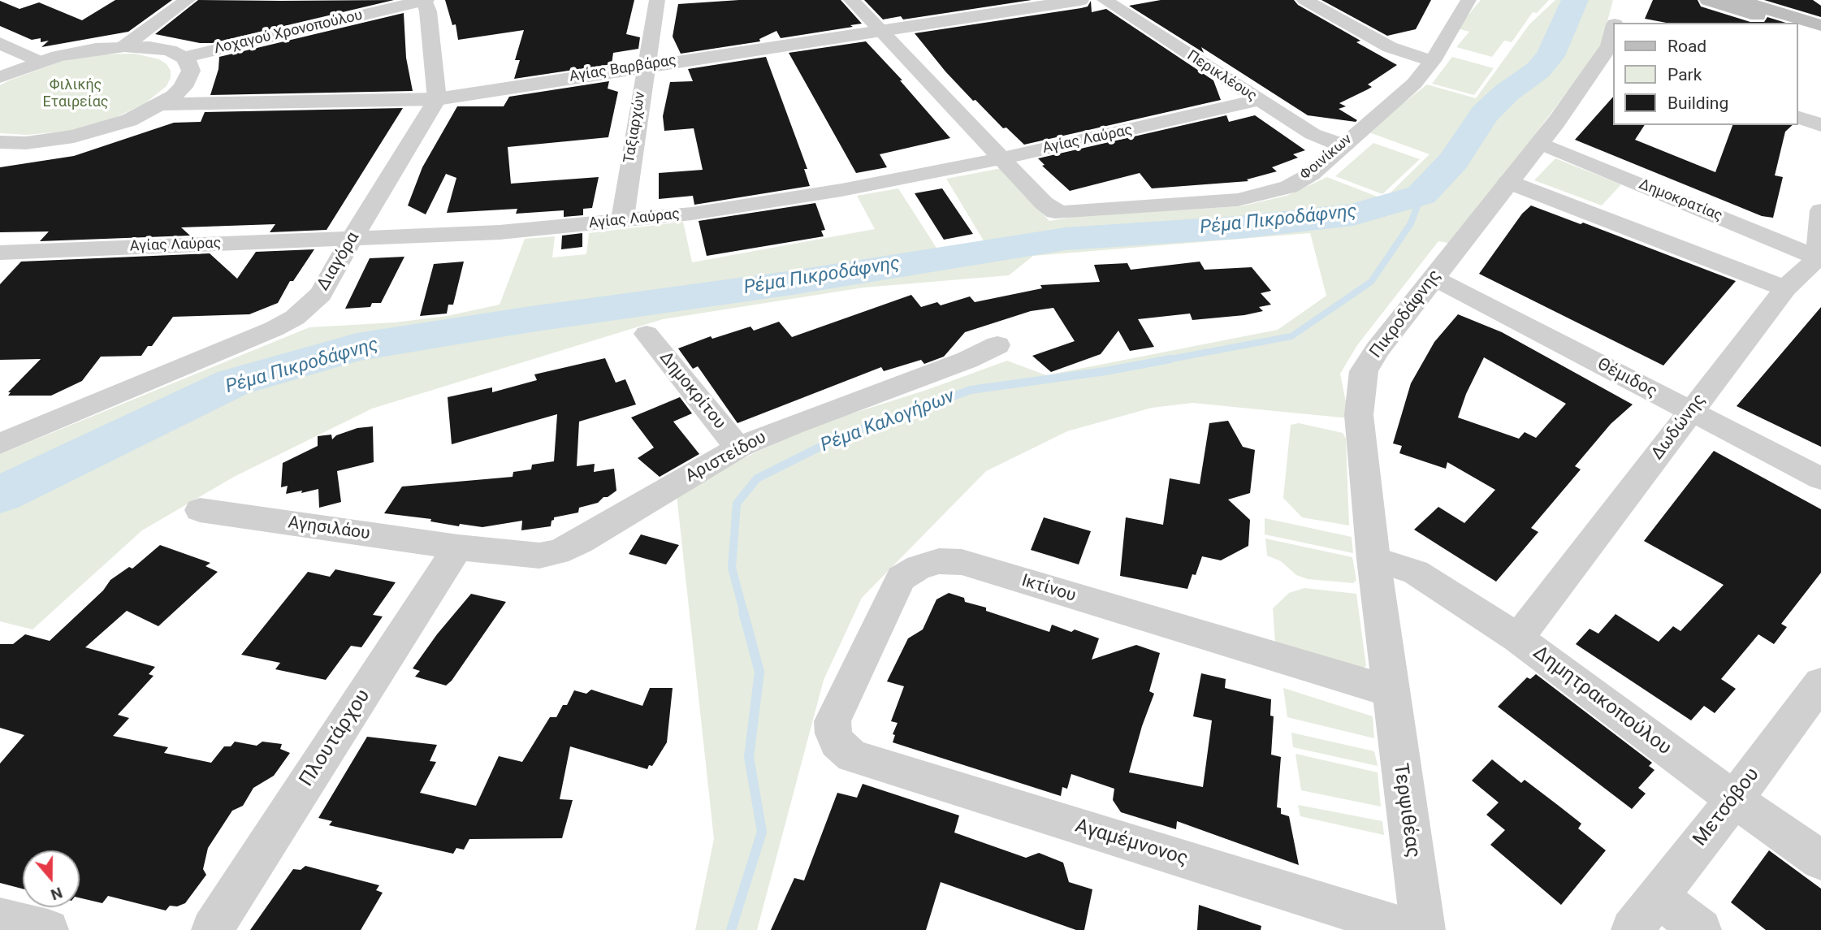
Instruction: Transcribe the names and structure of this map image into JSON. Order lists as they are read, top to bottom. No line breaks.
{"streets":{"street":["Λοχαγού Χρονοπούλου","Αγίας Βαρβάρας","Περικλέους","Ταξιαρχών","Αγίας Λαύρας","Φοινίκων","Δημοκρατίας","Διαγόρα","Πικροδάφνης","Θέμιδος","Δημοκρίτου","Δωδώνης","Αριστείδου","Αγησιλάου","Ικτίνου","Δημητρακοπούλου","Πλουτάρχου","Μετσόβου","Τερψιθέας","Αγαμέμνονος"]},"crossings":[["Αγίας Βαρβάρας","Ταξιαρχών"],["Αγίας Βαρβάρας","Διαγόρα"],["Περικλέους","Αγίας Λαύρας"],["Περικλέους","Φοινίκων"],["Ταξιαρχών","Αγίας Λαύρας"],["Αγίας Λαύρας","Φοινίκων"],["Αγίας Λαύρας","Διαγόρα"],["Δημοκρατίας","Πικροδάφνης"],["Δημοκρατίας","Δωδώνης"],["Πικροδάφνης","Θέμιδος"],["Πικροδάφνης","Ικτίνου"],["Πικροδάφνης","Δημητρακοπούλου"],["Πικροδάφνης","Τερψιθέας"],["Θέμιδος","Δωδώνης"],["Δημοκρίτου","Αριστείδου"],["Δωδώνης","Δημητρακοπούλου"],["Αριστείδου","Αγησιλάου"],["Αριστείδου","Πλουτάρχου"],["Αγησιλάου","Πλουτάρχου"],["Ικτίνου","Τερψιθέας"],["Ικτίνου","Αγαμέμνονος"],["Δημητρακοπούλου","Μετσόβου"]],"water":["Ρέμα Πικροδάφνης","Ρέμα Καλογήρων"],"parks":["Φιλικής Εταιρείας"],"legend":["Road","Park","Building"],"north":"bottom"}
